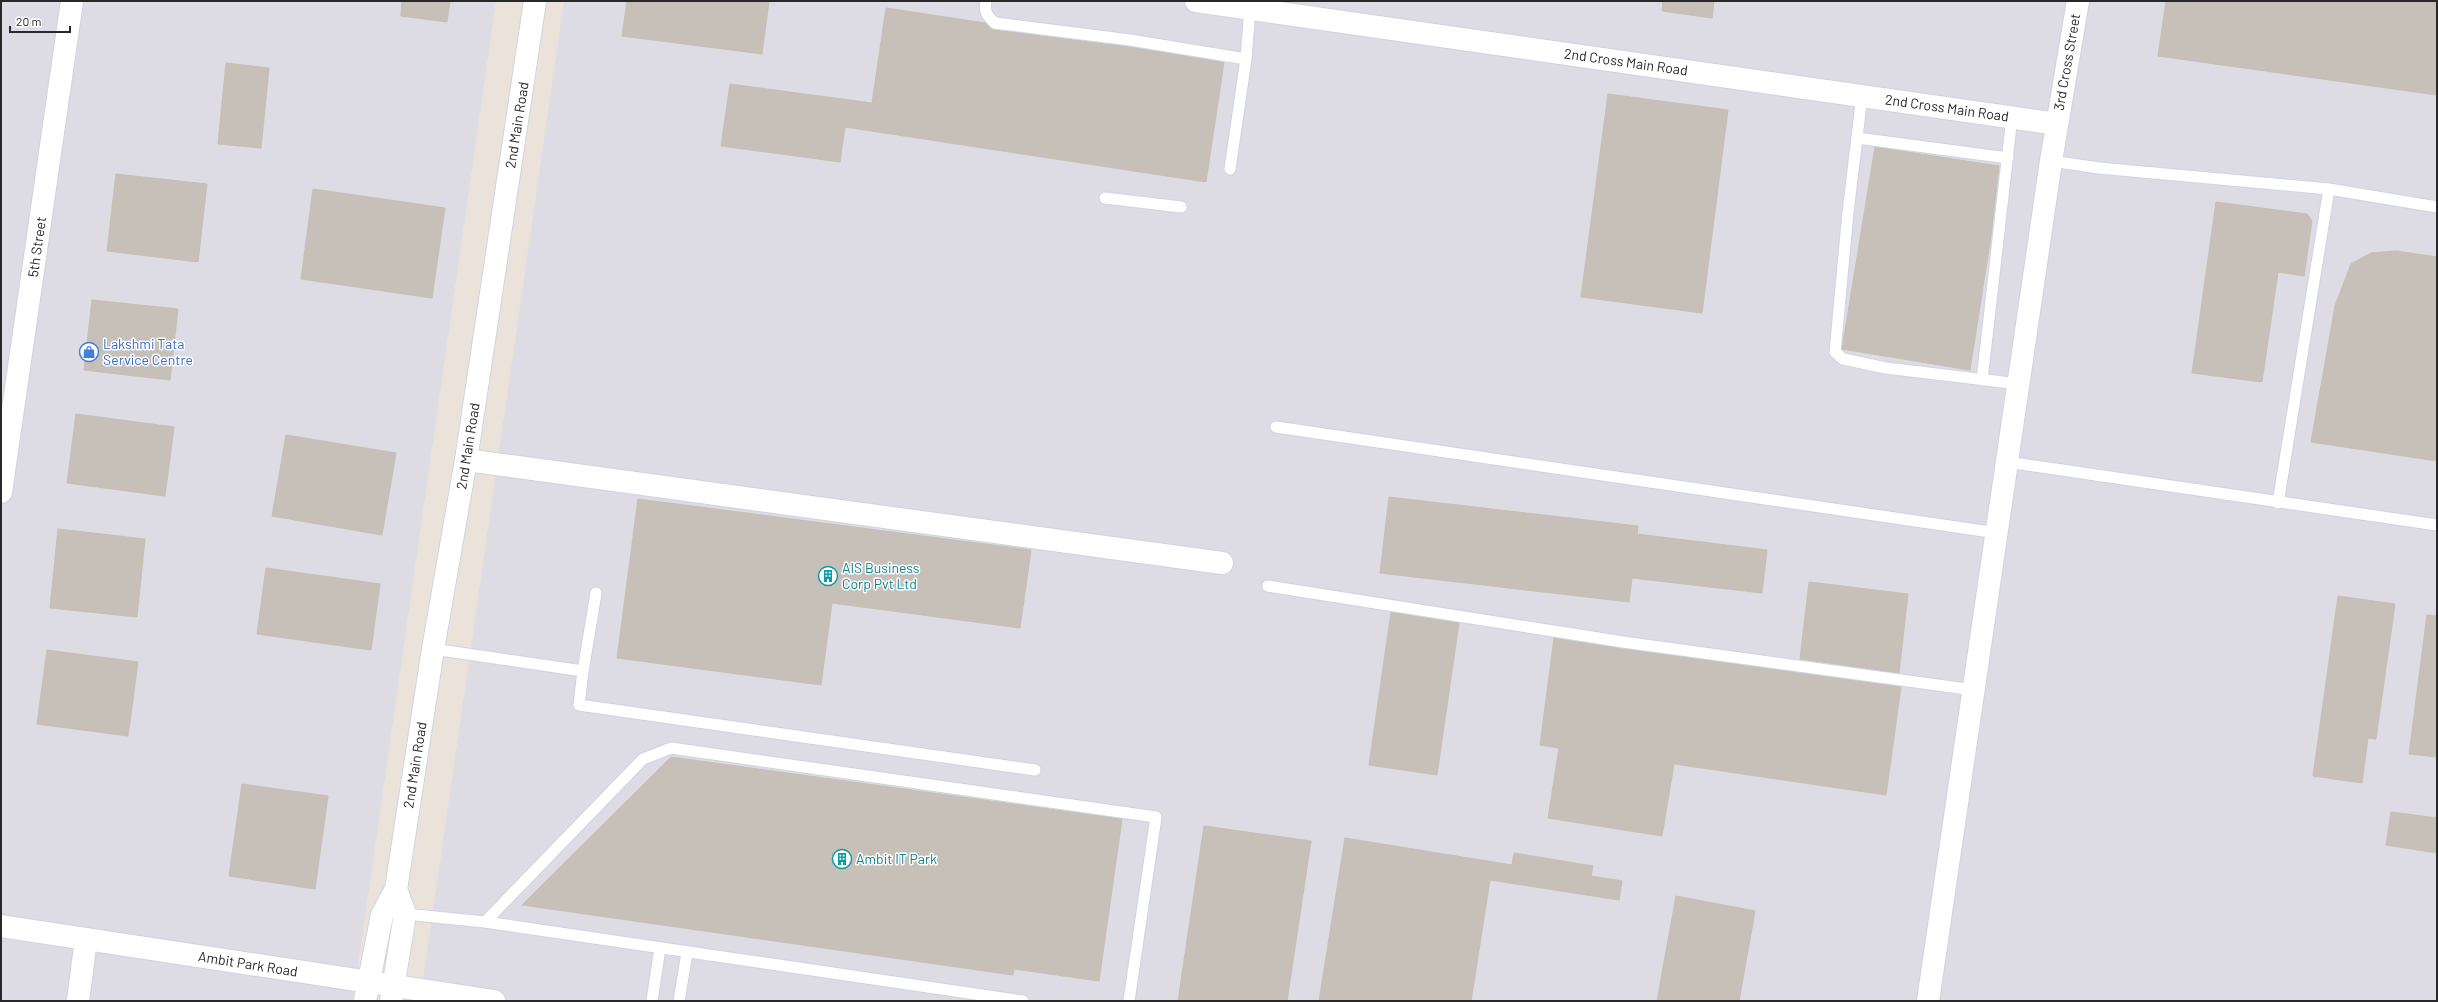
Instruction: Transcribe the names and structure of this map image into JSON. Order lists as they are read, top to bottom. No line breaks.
{"streets":{"street":["2nd Cross Main Road","3rd Cross Street","2nd Main Road","5th Street","Ambit Park Road"]},"crossings":[["2nd Cross Main Road","3rd Cross Street"],["2nd Main Road","Ambit Park Road"]],"places":{"shop":["Lakshmi Tata Service Centre"],"building":["AIS Business Corp Pvt Ltd","Ambit IT Park"]},"scale_bar":"20 m"}
